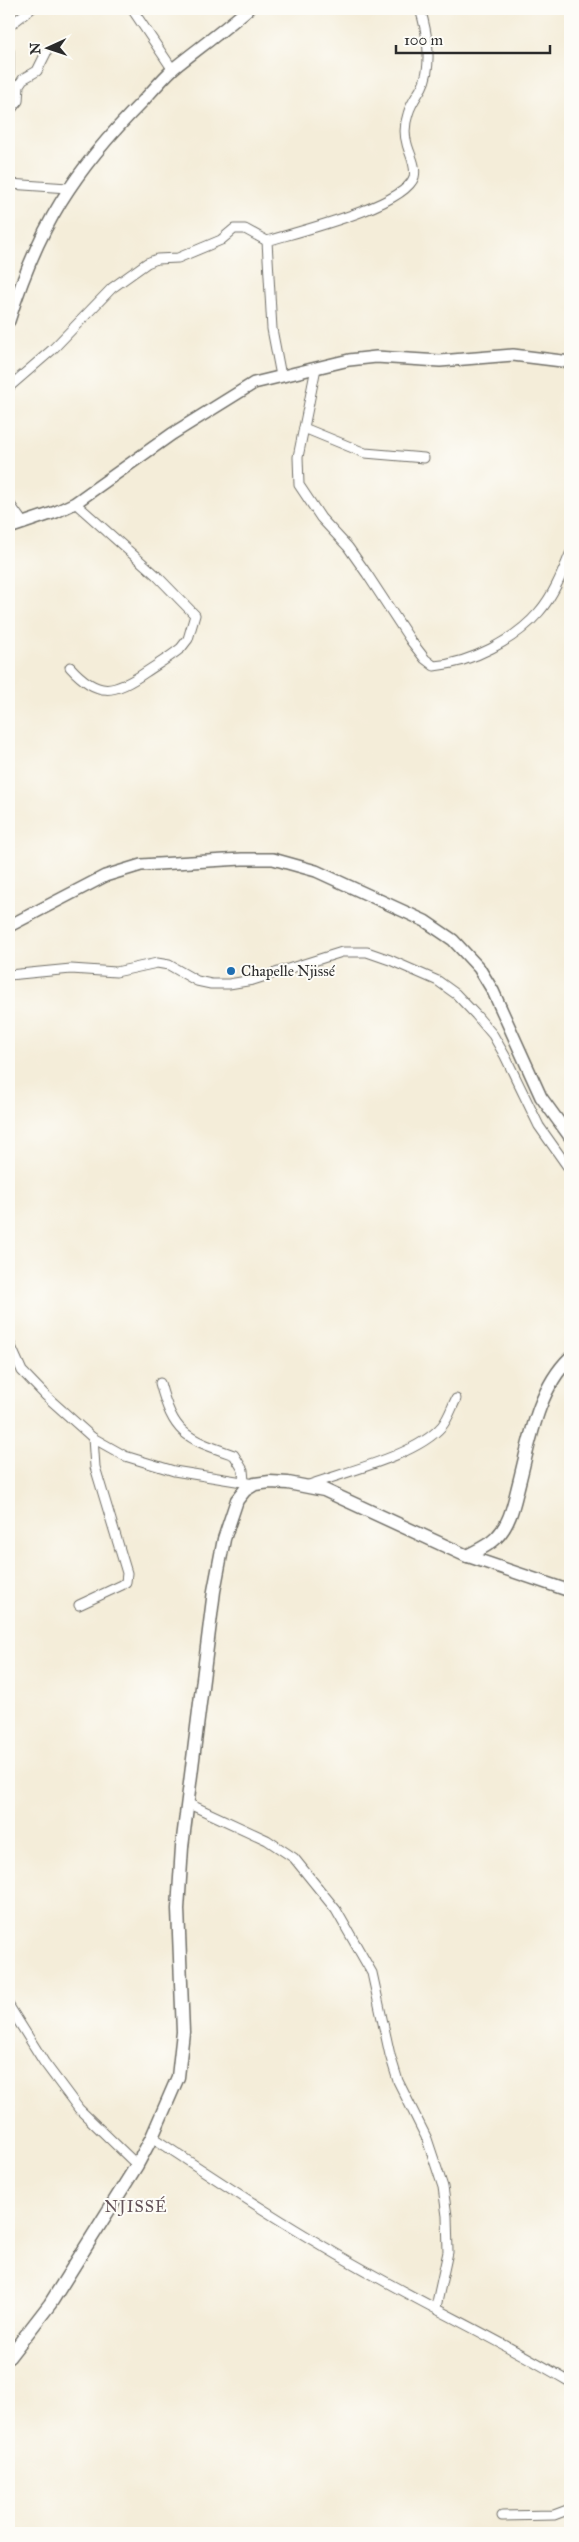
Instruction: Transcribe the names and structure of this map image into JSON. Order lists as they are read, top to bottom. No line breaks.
{"districts":["NJISSÉ"],"places":["Chapelle Njissé"],"scale_bar":"100 m","north":"left"}
